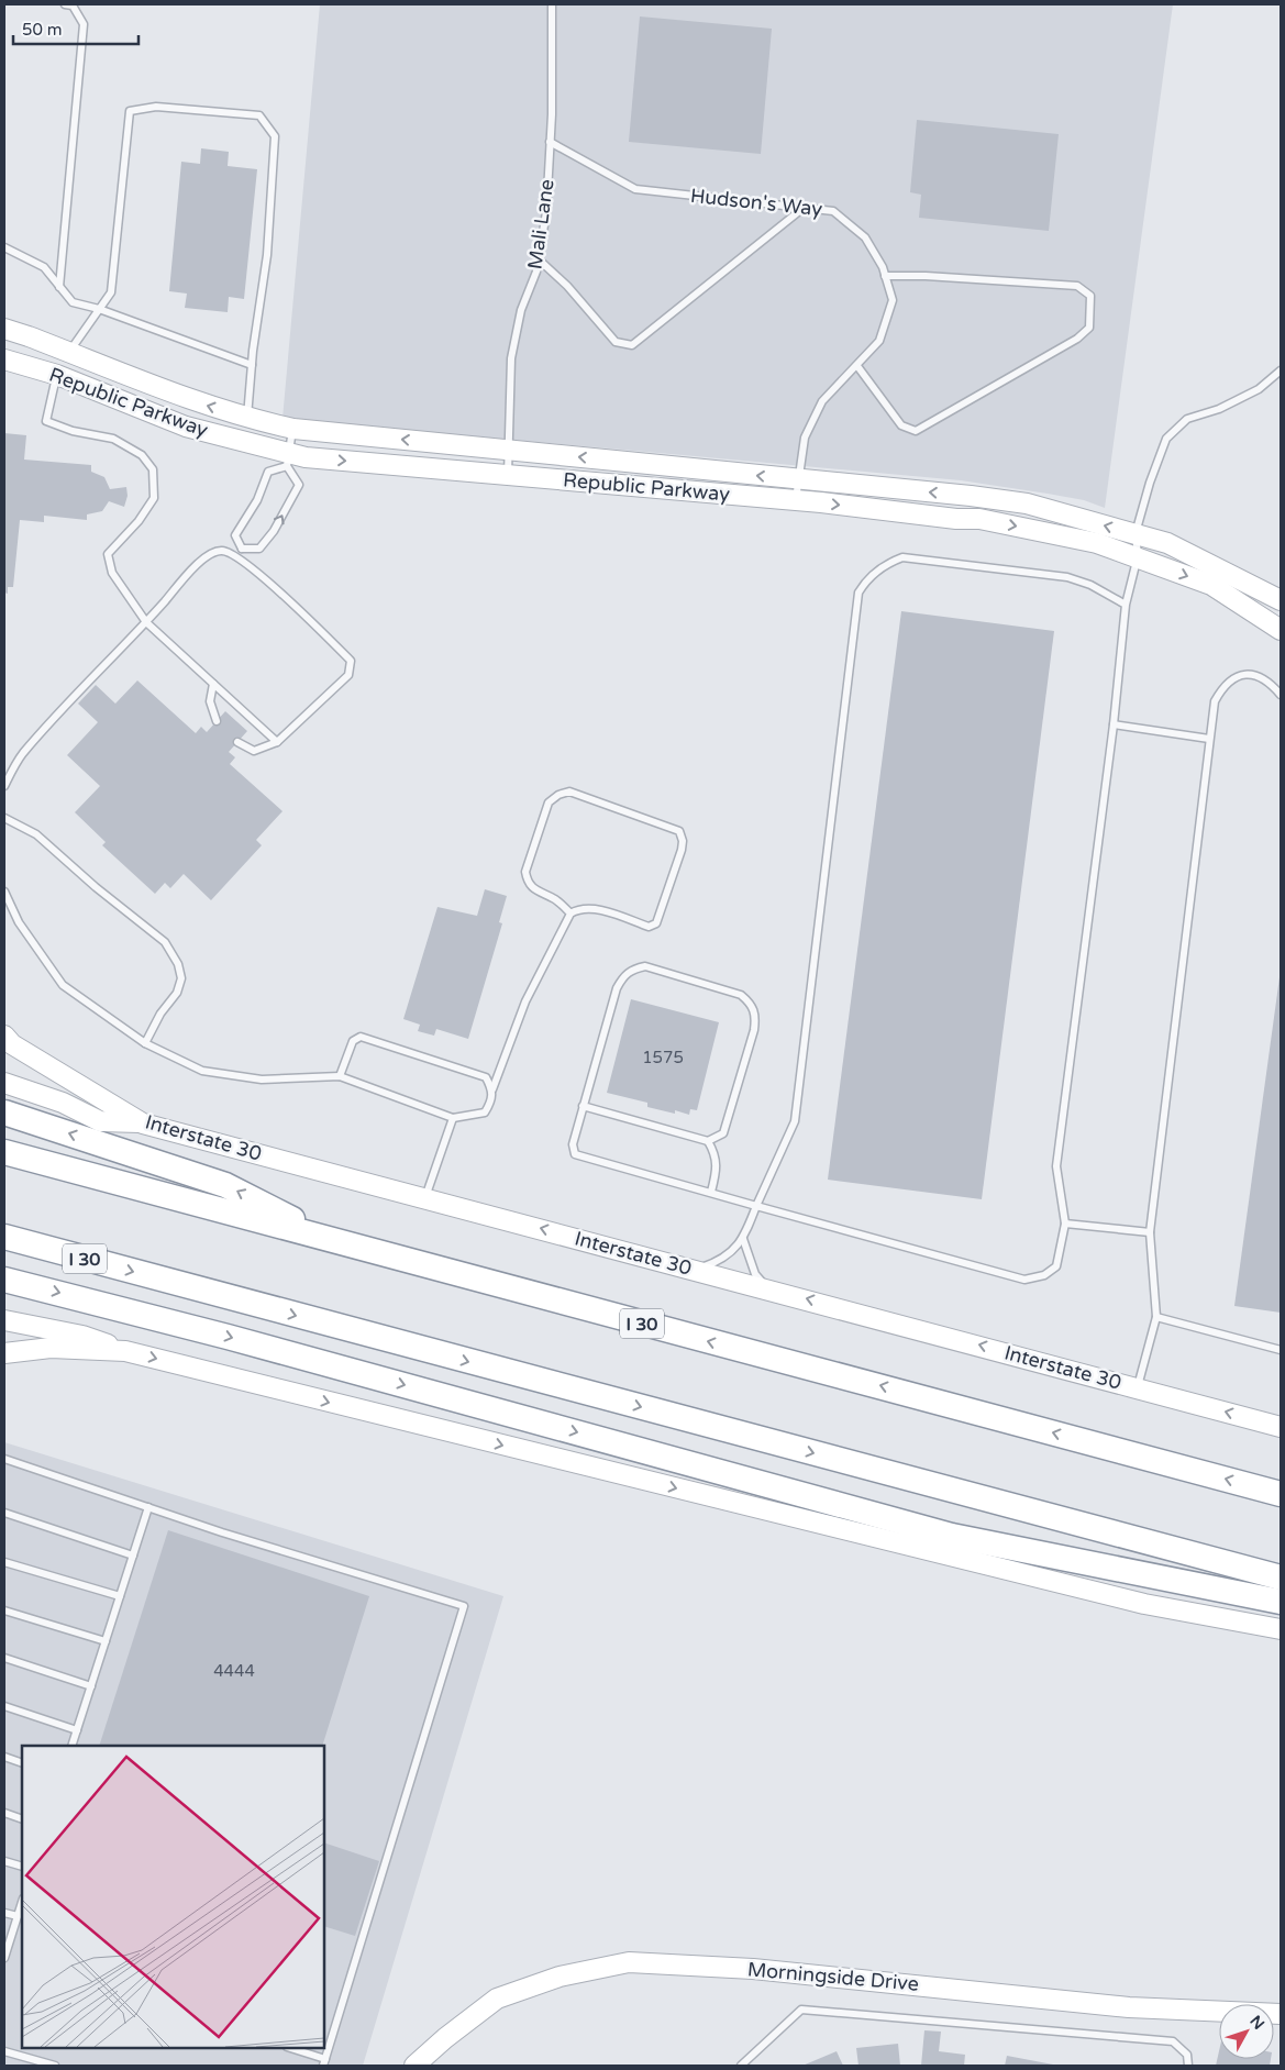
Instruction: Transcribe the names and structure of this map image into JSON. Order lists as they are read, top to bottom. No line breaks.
{"streets":{"highway":["I 30"],"street":["Republic Parkway","Interstate 30","Morningside Drive"],"lane":["Hudson's Way","Mali Lane"]},"crossings":[["Hudson's Way","Mali Lane"],["Hudson's Way","Republic Parkway"],["Mali Lane","Republic Parkway"]],"one_way":["Interstate 30"],"house_numbers":["1575","4444"],"scale_bar":"50 m","north":"top right"}
